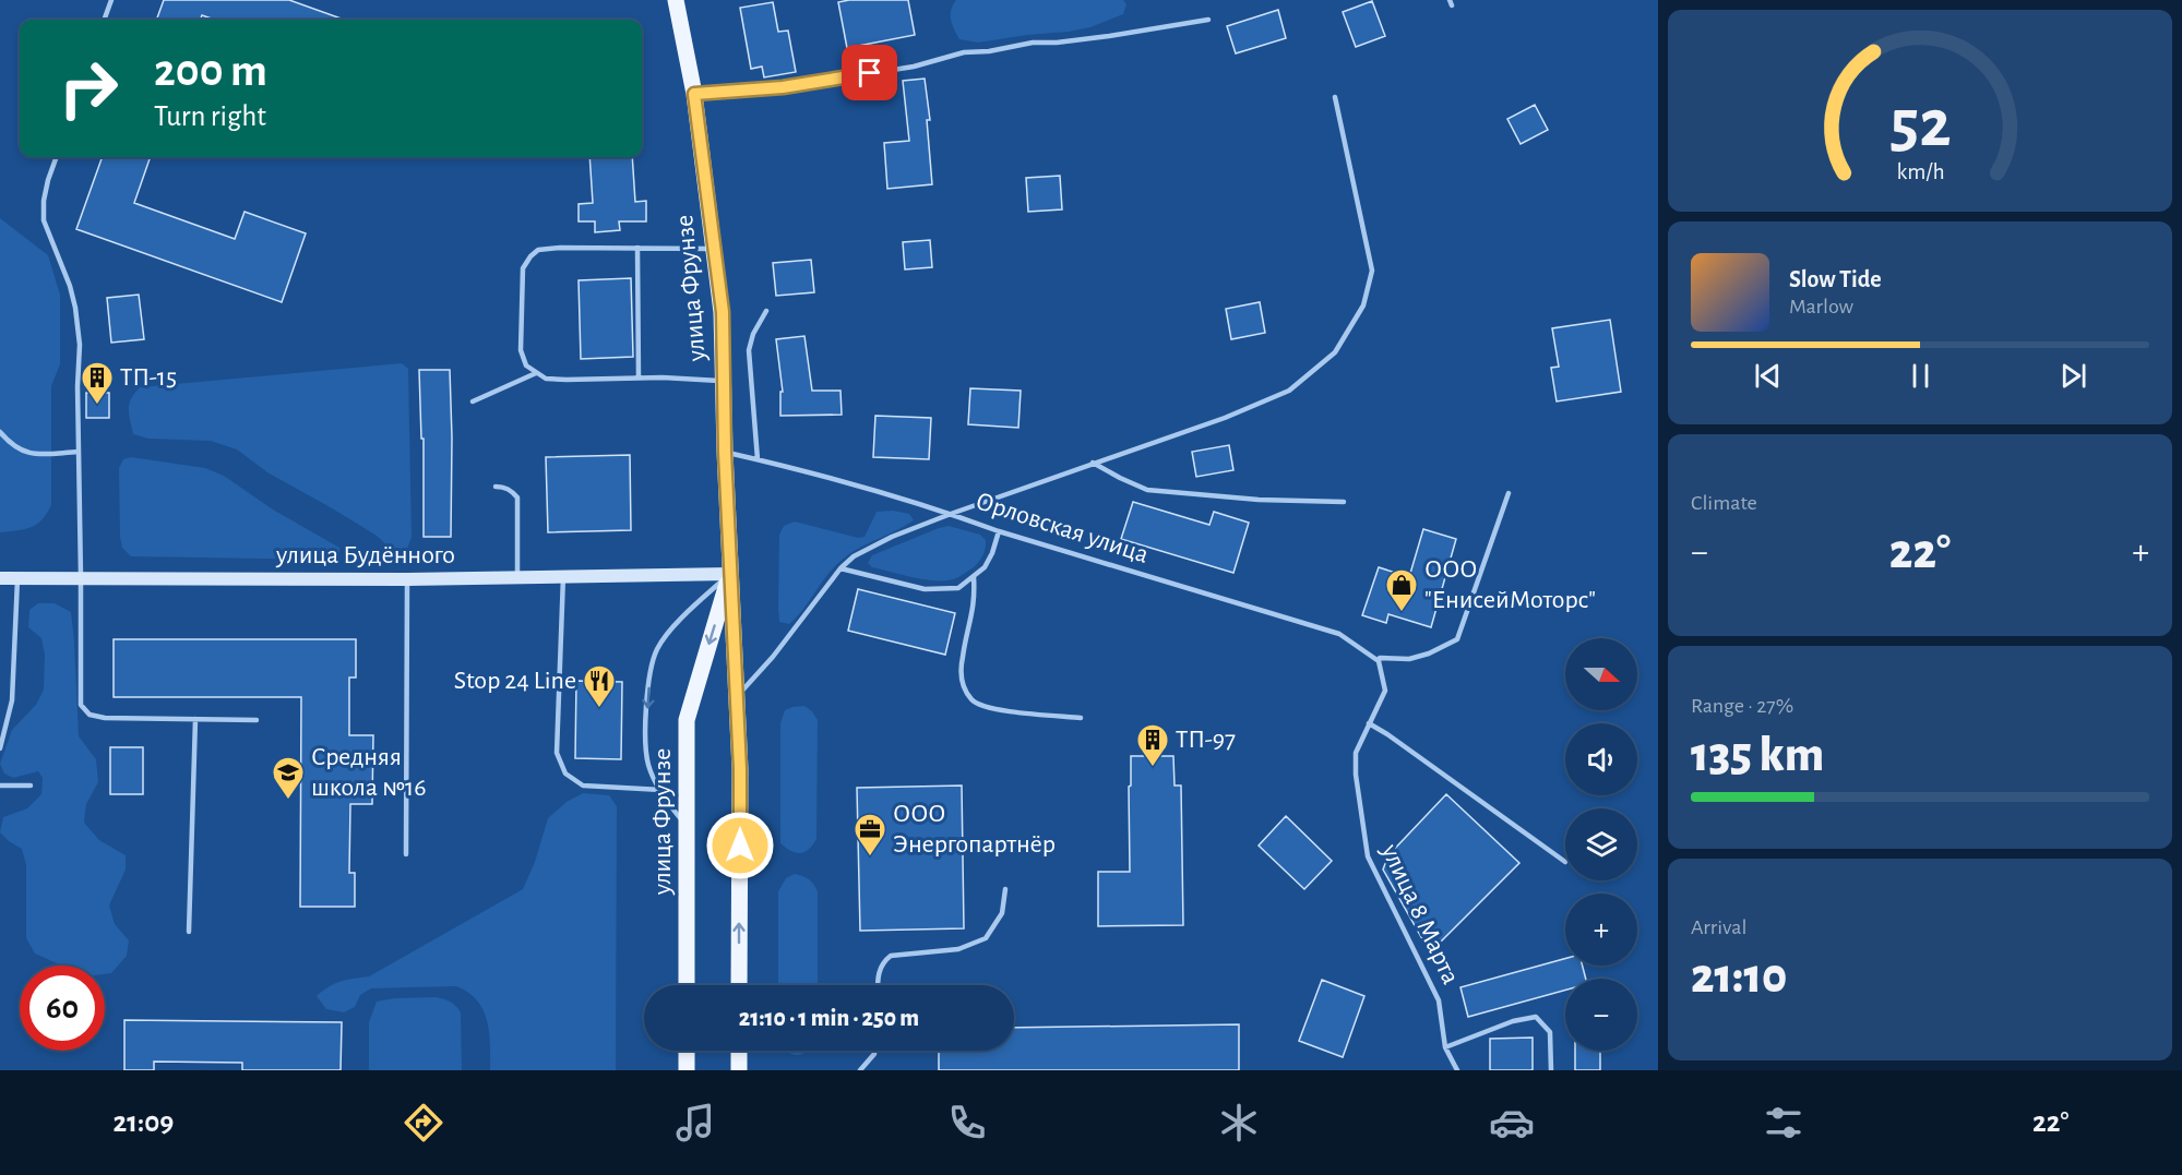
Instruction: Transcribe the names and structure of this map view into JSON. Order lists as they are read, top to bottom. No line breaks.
{"streets":{"main road":["улица Фрунзе","улица Будённого"],"lane":["Орловская улица","улица 8 Марта"]},"crossings":[["улица Фрунзе","Орловская улица"],["улица Фрунзе","улица Будённого"],["Орловская улица","улица 8 Марта"]],"places":{"building":["ТП-15","ТП-97"],"shop":["ООО \"ЕнисейМоторс\""],"restaurant":["Stop 24 Line"],"school or university":["Средняя школа №16"],"office":["ООО Энергопартнёр"]},"north":"right","page":{"turn":["200 m","Turn right"],"song":["Slow Tide","Marlow"],"tile":["Climate",["Range · 27%","135 km"],["Arrival","21:10"]],"heat":["−","22°","+"],"map_buttons":["+","−"],"limit":"60","trip":"21:10 · 1 min · 250 m","tabs":["21:09","22°"],"gauge":["52","km/h"]}}
